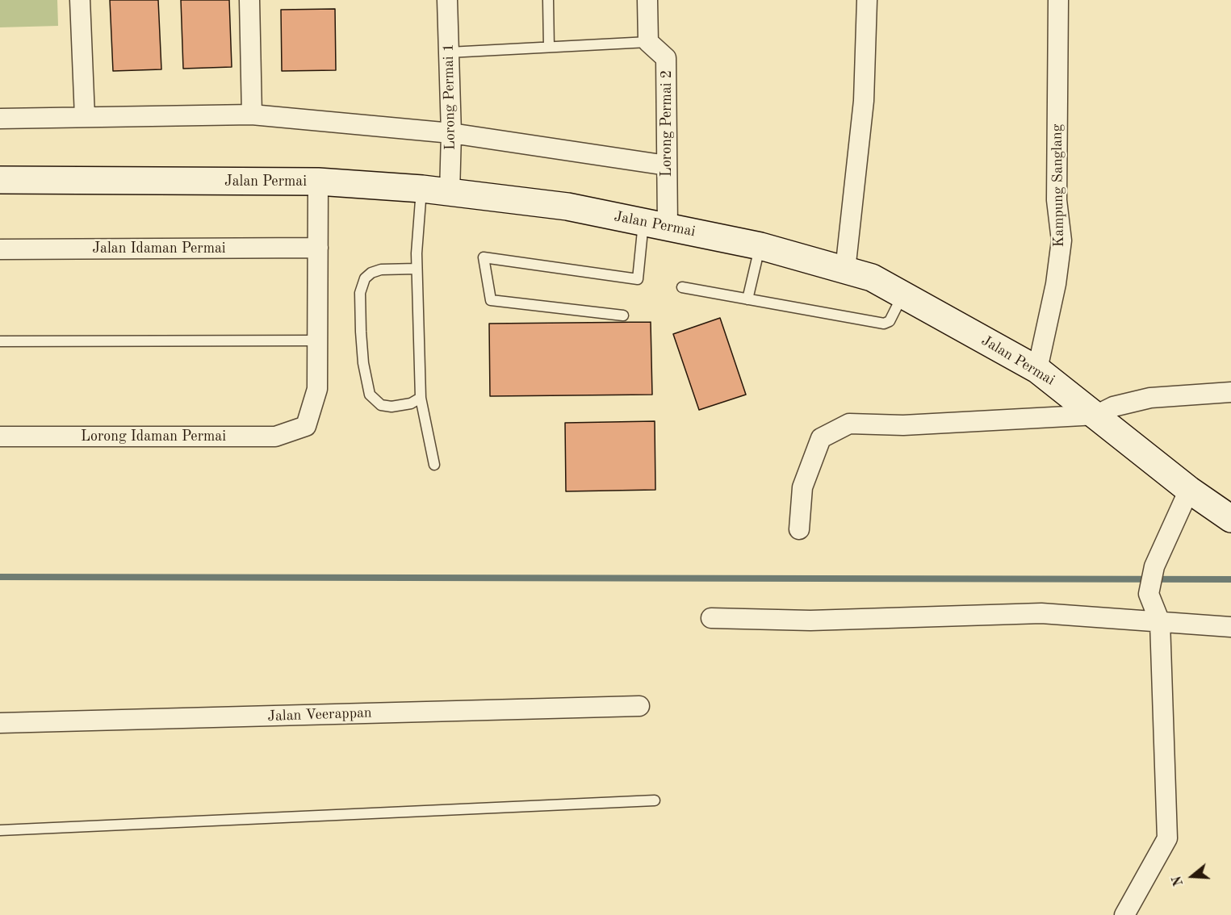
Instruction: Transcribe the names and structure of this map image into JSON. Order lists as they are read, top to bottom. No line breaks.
{"streets":{"street":["Lorong Permai 1","Lorong Permai 2","Jalan Permai","Kampung Sanglang","Jalan Idaman Permai","Lorong Idaman Permai","Jalan Veerappan"]},"crossings":[["Lorong Permai 1","Jalan Permai"],["Lorong Permai 2","Jalan Permai"],["Jalan Permai","Kampung Sanglang"]],"north":"left"}
